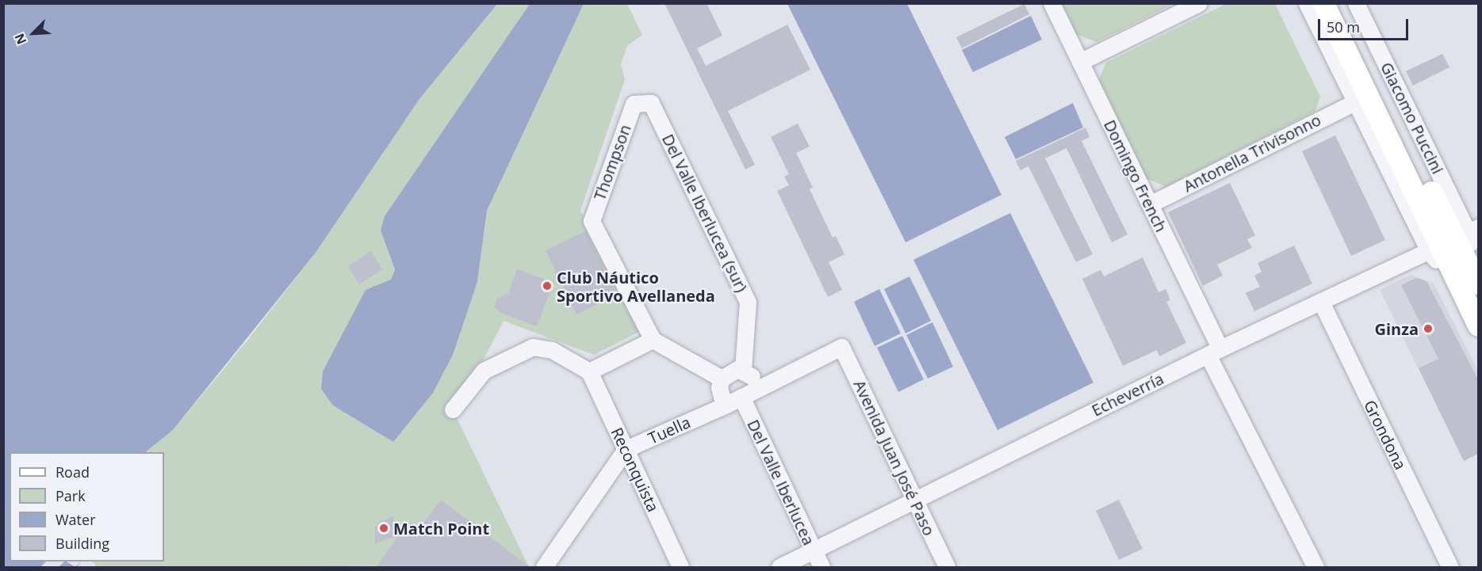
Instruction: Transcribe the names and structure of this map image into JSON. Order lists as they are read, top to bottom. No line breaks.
{"streets":{"street":["Antonella Trivisonno","Thompson","Domingo French","Del Valle Iberlucea (sur)","Echeverría","Tuella","Grondona","Avenida Juan José Paso","Reconquista","Del Valle Iberlucea"]},"crossings":[["Antonella Trivisonno","Domingo French"],["Thompson","Del Valle Iberlucea (sur)"],["Domingo French","Echeverría"],["Del Valle Iberlucea (sur)","Del Valle Iberlucea"],["Echeverría","Grondona"],["Echeverría","Avenida Juan José Paso"],["Echeverría","Del Valle Iberlucea"],["Tuella","Avenida Juan José Paso"],["Tuella","Reconquista"],["Tuella","Del Valle Iberlucea"]],"places":["Club Náutico Sportivo Avellaneda","Ginza","Match Point"],"legend":["Road","Park","Water","Building"],"scale_bar":"50 m","north":"bottom left"}
